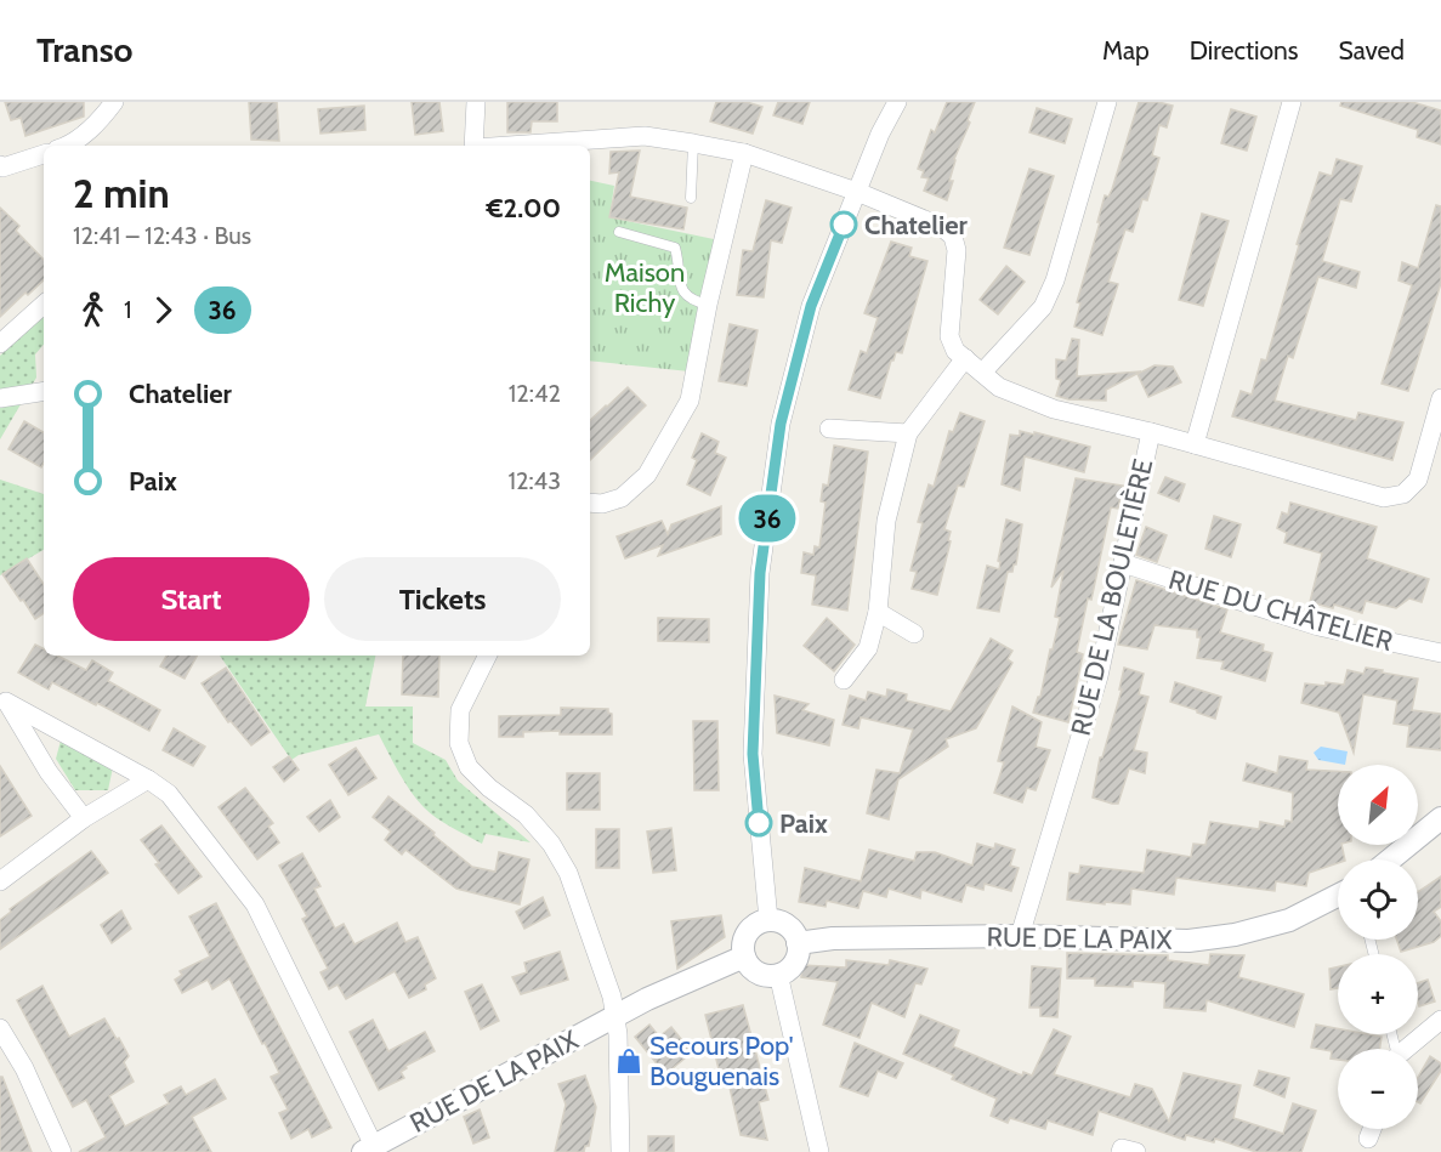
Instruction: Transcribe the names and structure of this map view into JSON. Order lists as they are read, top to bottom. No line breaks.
{"streets":{"street":["RUE DE LA BOULETIÈRE","RUE DU CHÂTELIER","RUE DE LA PAIX"]},"crossings":[["RUE DE LA BOULETIÈRE","RUE DU CHÂTELIER"],["RUE DE LA BOULETIÈRE","RUE DE LA PAIX"]],"parks":["Maison Richy"],"places":{"other":["Chatelier","Paix"],"shop":["Secours Pop' Bouguenais"]},"lines":["bus line 36"],"north":"top right","page":{"header":"Transo","nav":["Map","Directions","Saved"],"on_map":"36","heading":["2 min","12:41 – 12:43 · Bus","€2.00"],"legs":["1","36"],"list":[{"name":"Chatelier","value":"12:42"},{"name":"Paix","value":"12:43"}],"buttons":["Start","Tickets"],"map_buttons":["+","−"]}}
